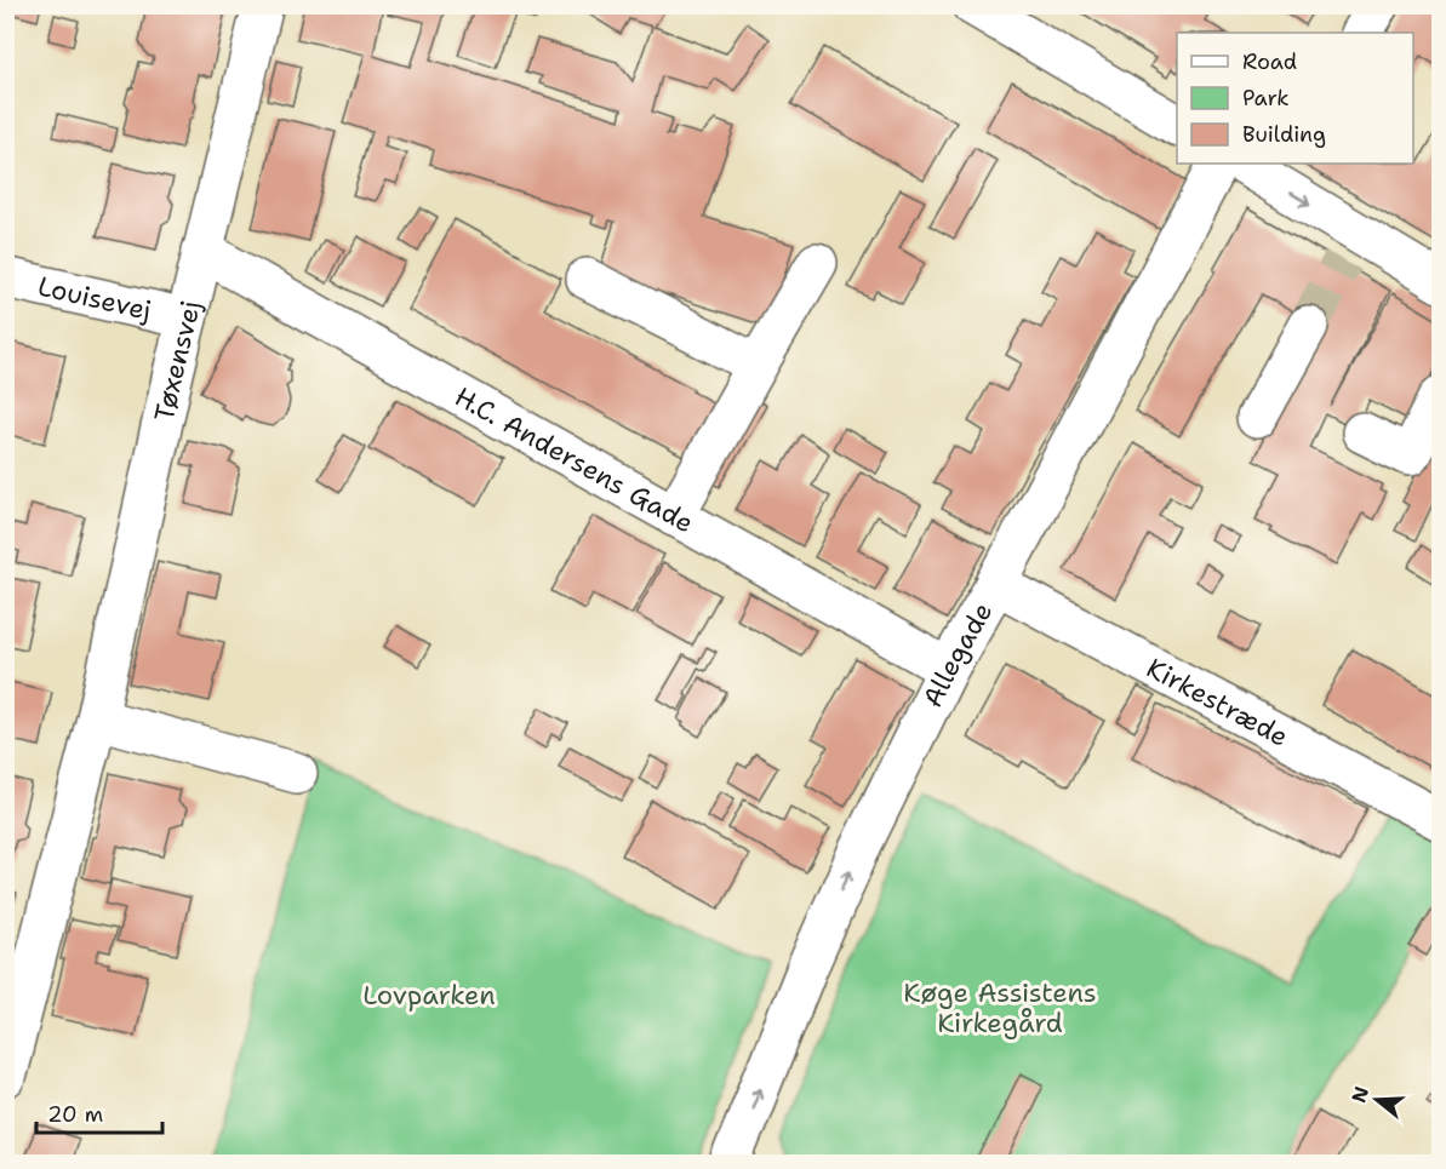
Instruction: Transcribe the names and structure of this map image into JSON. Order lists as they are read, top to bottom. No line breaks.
{"streets":{"street":["Louisevej","Tøxensvej","H.C. Andersens Gade","Allegade","Kirkestræde"]},"crossings":[["Louisevej","Tøxensvej"],["Tøxensvej","H.C. Andersens Gade"],["H.C. Andersens Gade","Allegade"],["Allegade","Kirkestræde"]],"one_way":["Allegade"],"parks":["Køge Assistens Kirkegård","Lovparken"],"legend":["Road","Park","Building"],"scale_bar":"20 m","north":"left"}
